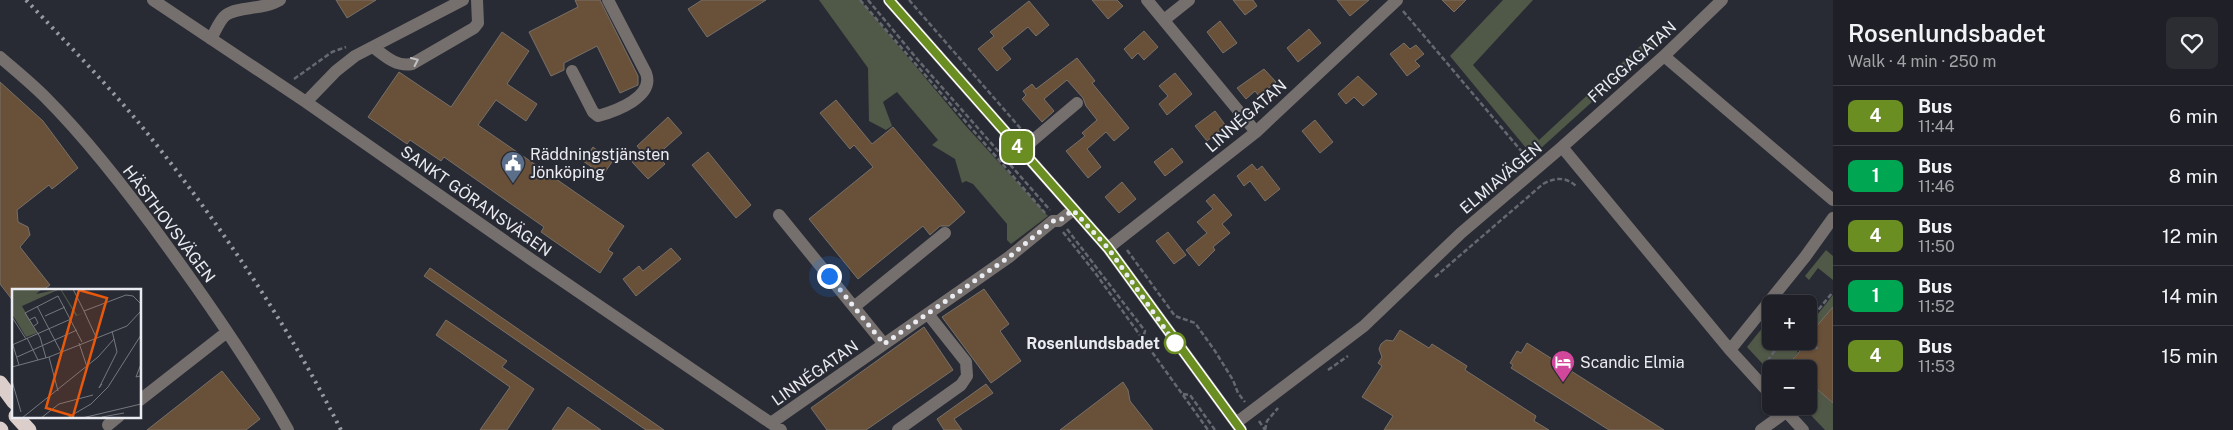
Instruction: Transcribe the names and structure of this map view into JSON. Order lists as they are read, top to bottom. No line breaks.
{"streets":{"street":["FRIGGAGATAN","LINNÉGATAN","ELMIAVÄGEN","SANKT GÖRANSVÄGEN","HÄSTHOVSVÄGEN"]},"crossings":[["FRIGGAGATAN","ELMIAVÄGEN"],["LINNÉGATAN","SANKT GÖRANSVÄGEN"]],"places":{"public building":["Räddningstjänsten Jönköping"],"other":["Rosenlundsbadet"],"hotel":["Scandic Elmia"]},"lines":["bus line 4"],"page":{"on_map":"4","heading":["Rosenlundsbadet","Walk · 4 min · 250 m"],"list":[{"mark":"4","name":"Bus","note":"11:44","value":"6 min"},{"mark":"1","name":"Bus","note":"11:46","value":"8 min"},{"mark":"4","name":"Bus","note":"11:50","value":"12 min"},{"mark":"1","name":"Bus","note":"11:52","value":"14 min"},{"mark":"4","name":"Bus","note":"11:53","value":"15 min"}],"map_buttons":["+","−"]}}
